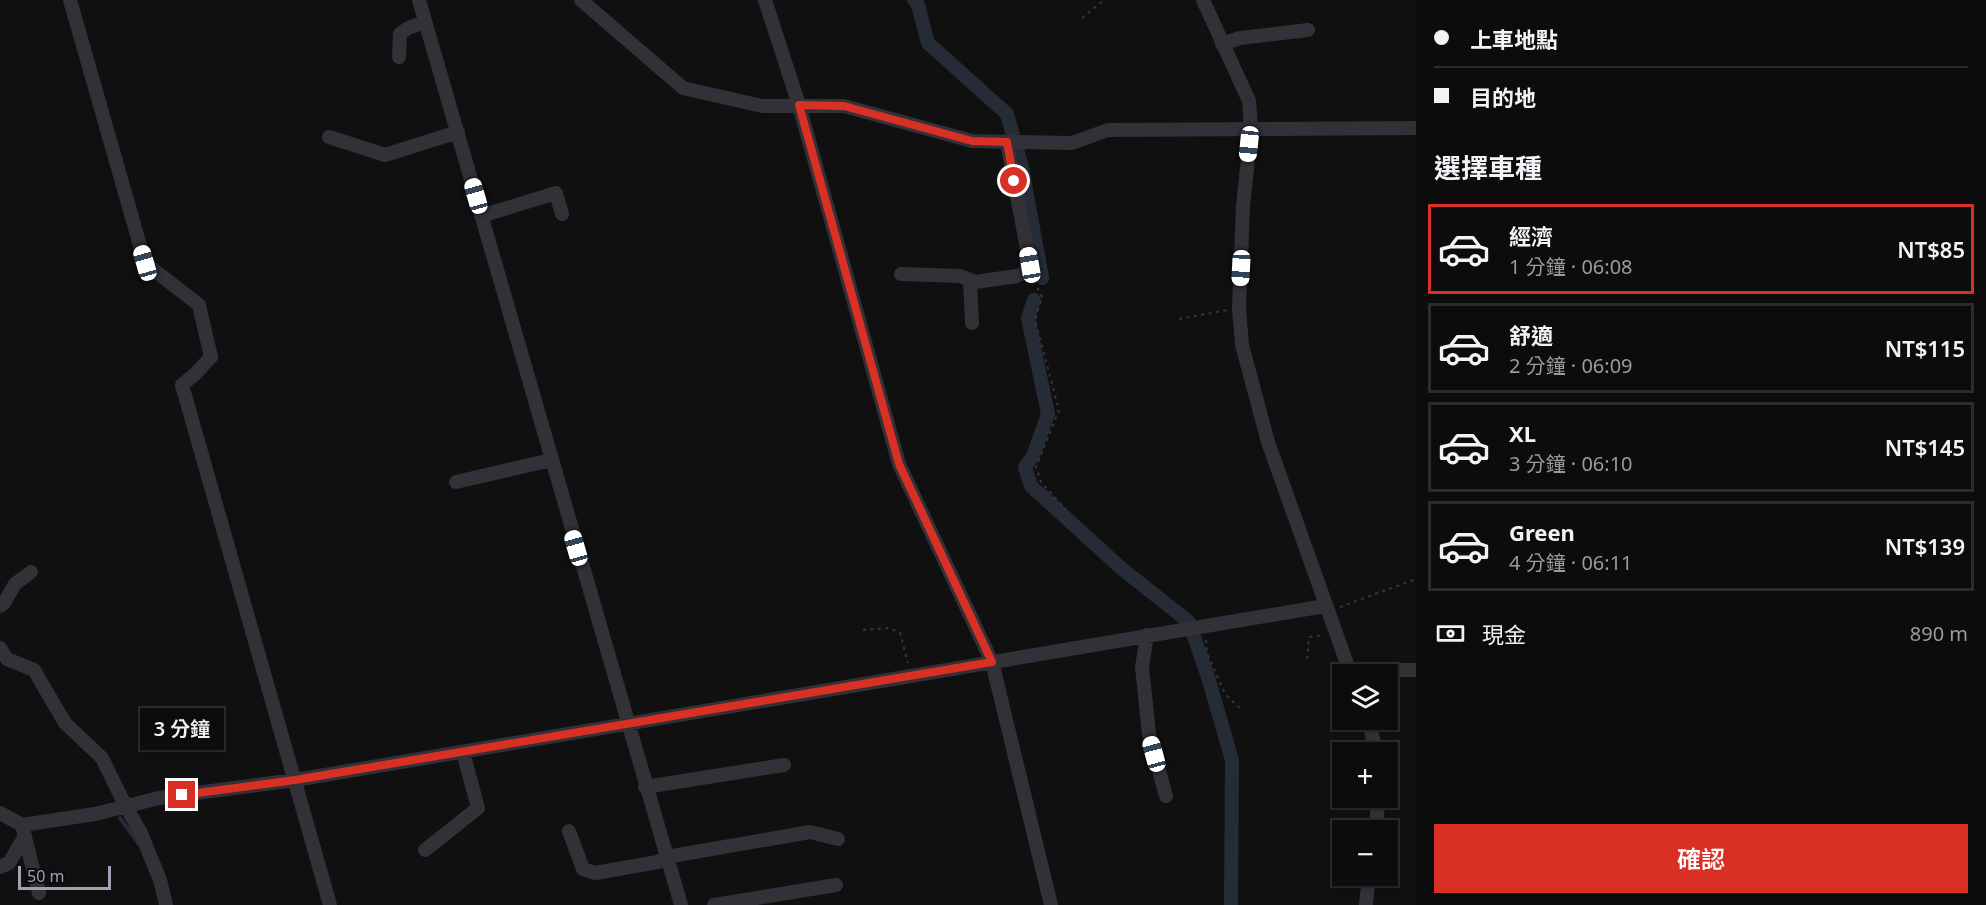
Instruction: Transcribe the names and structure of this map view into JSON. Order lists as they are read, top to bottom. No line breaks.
{"scale_bar":"50 m","page":{"banner":["上車地點","目的地"],"heading":"選擇車種","list":[{"name":"經濟","note":"1 分鐘 · 06:08","value":"NT$85"},{"name":"舒適","note":"2 分鐘 · 06:09","value":"NT$115"},{"name":"XL","note":"3 分鐘 · 06:10","value":"NT$145"},{"name":"Green","note":"4 分鐘 · 06:11","value":"NT$139"}],"pay":["現金","890 m"],"map_buttons":["+","−"],"bubble":"3 分鐘","buttons":"確認","scale":"50 m"}}
